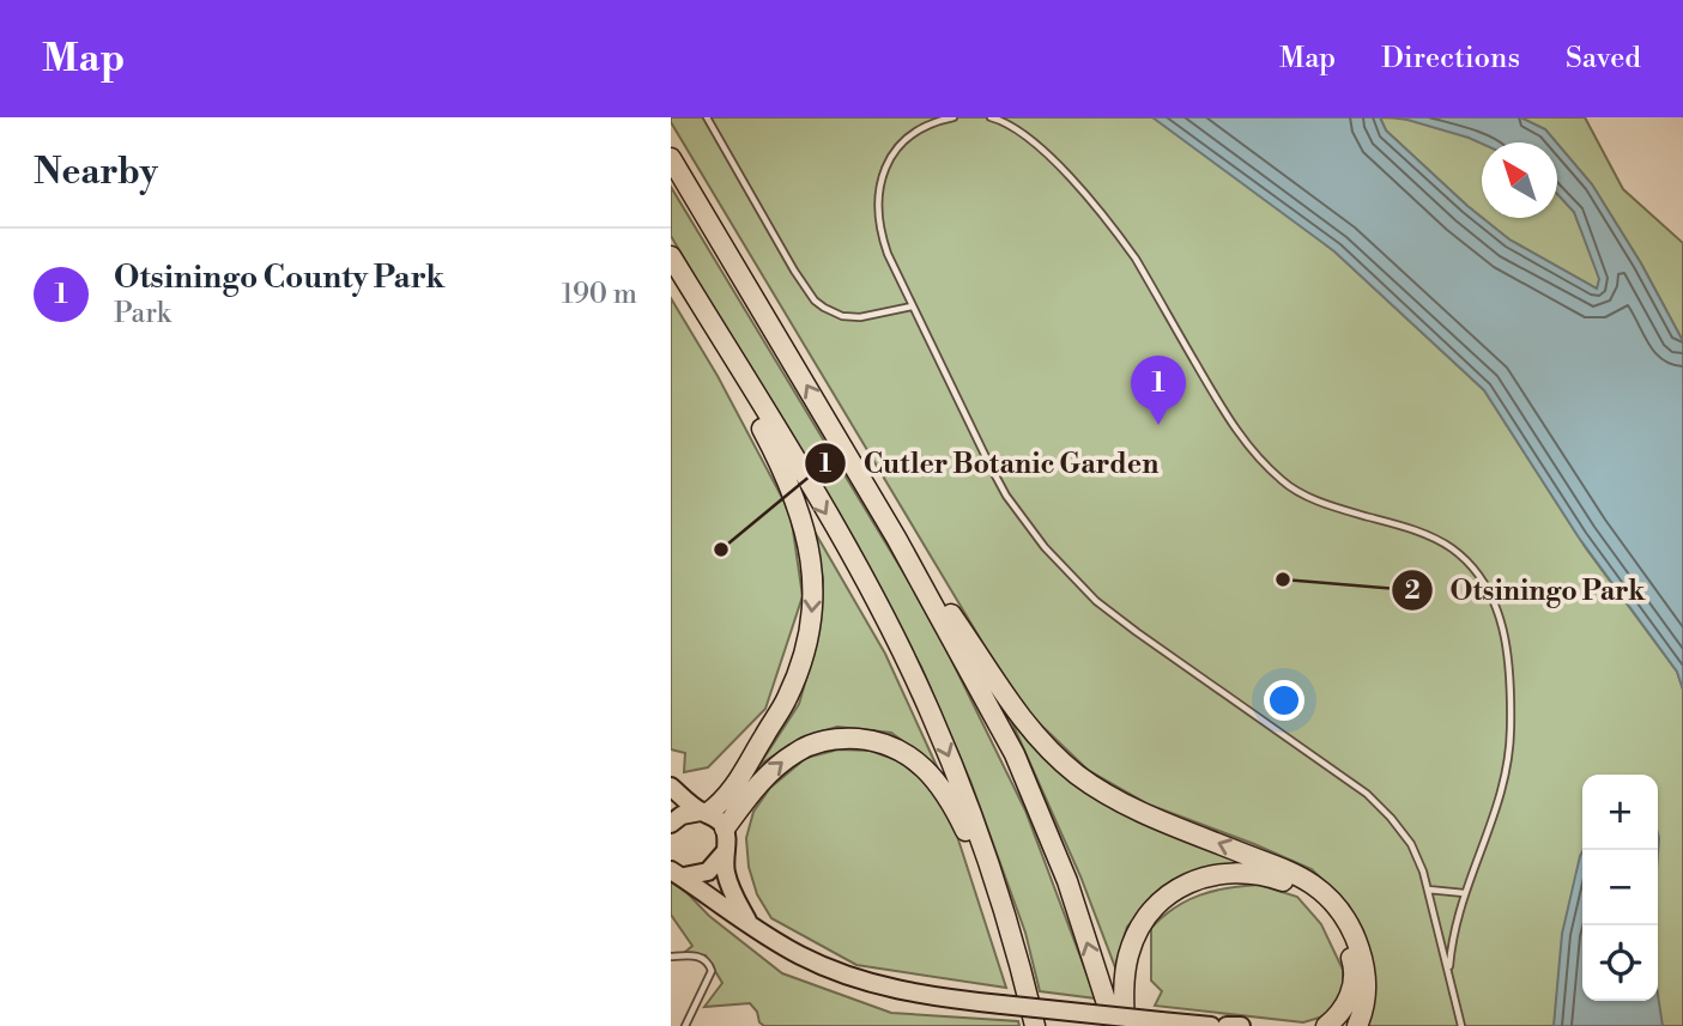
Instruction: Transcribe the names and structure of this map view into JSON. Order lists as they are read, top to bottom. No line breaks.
{"places":["Cutler Botanic Garden","Otsiningo Park"],"north":"top left","page":{"header":"Map","nav":["Map","Directions","Saved"],"heading":"Nearby","list":[{"mark":"1","name":"Otsiningo County Park","note":"Park","value":"190 m"}],"pins":"1","map_buttons":["+","−"]}}
